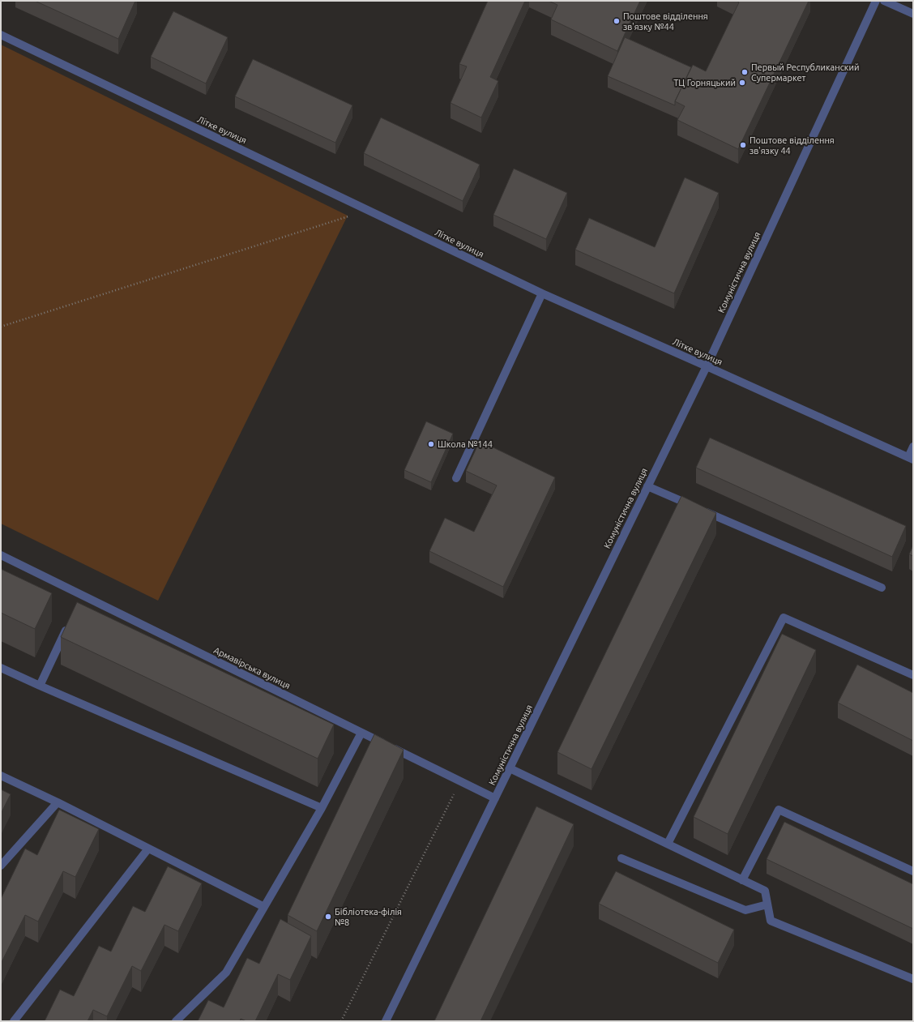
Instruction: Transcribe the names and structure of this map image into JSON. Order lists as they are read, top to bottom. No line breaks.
{"streets":{"street":["Літке вулиця","Комуністична вулиця","Армавірська вулиця"]},"crossings":[["Літке вулиця","Комуністична вулиця"],["Комуністична вулиця","Армавірська вулиця"]],"places":["Поштове відділення зв'язку №44","Первый Республиканский Супермаркет","ТЦ Горняцький","Поштове відділення зв'язку 44","Школа №144","Бібліотека-філія №8"]}
